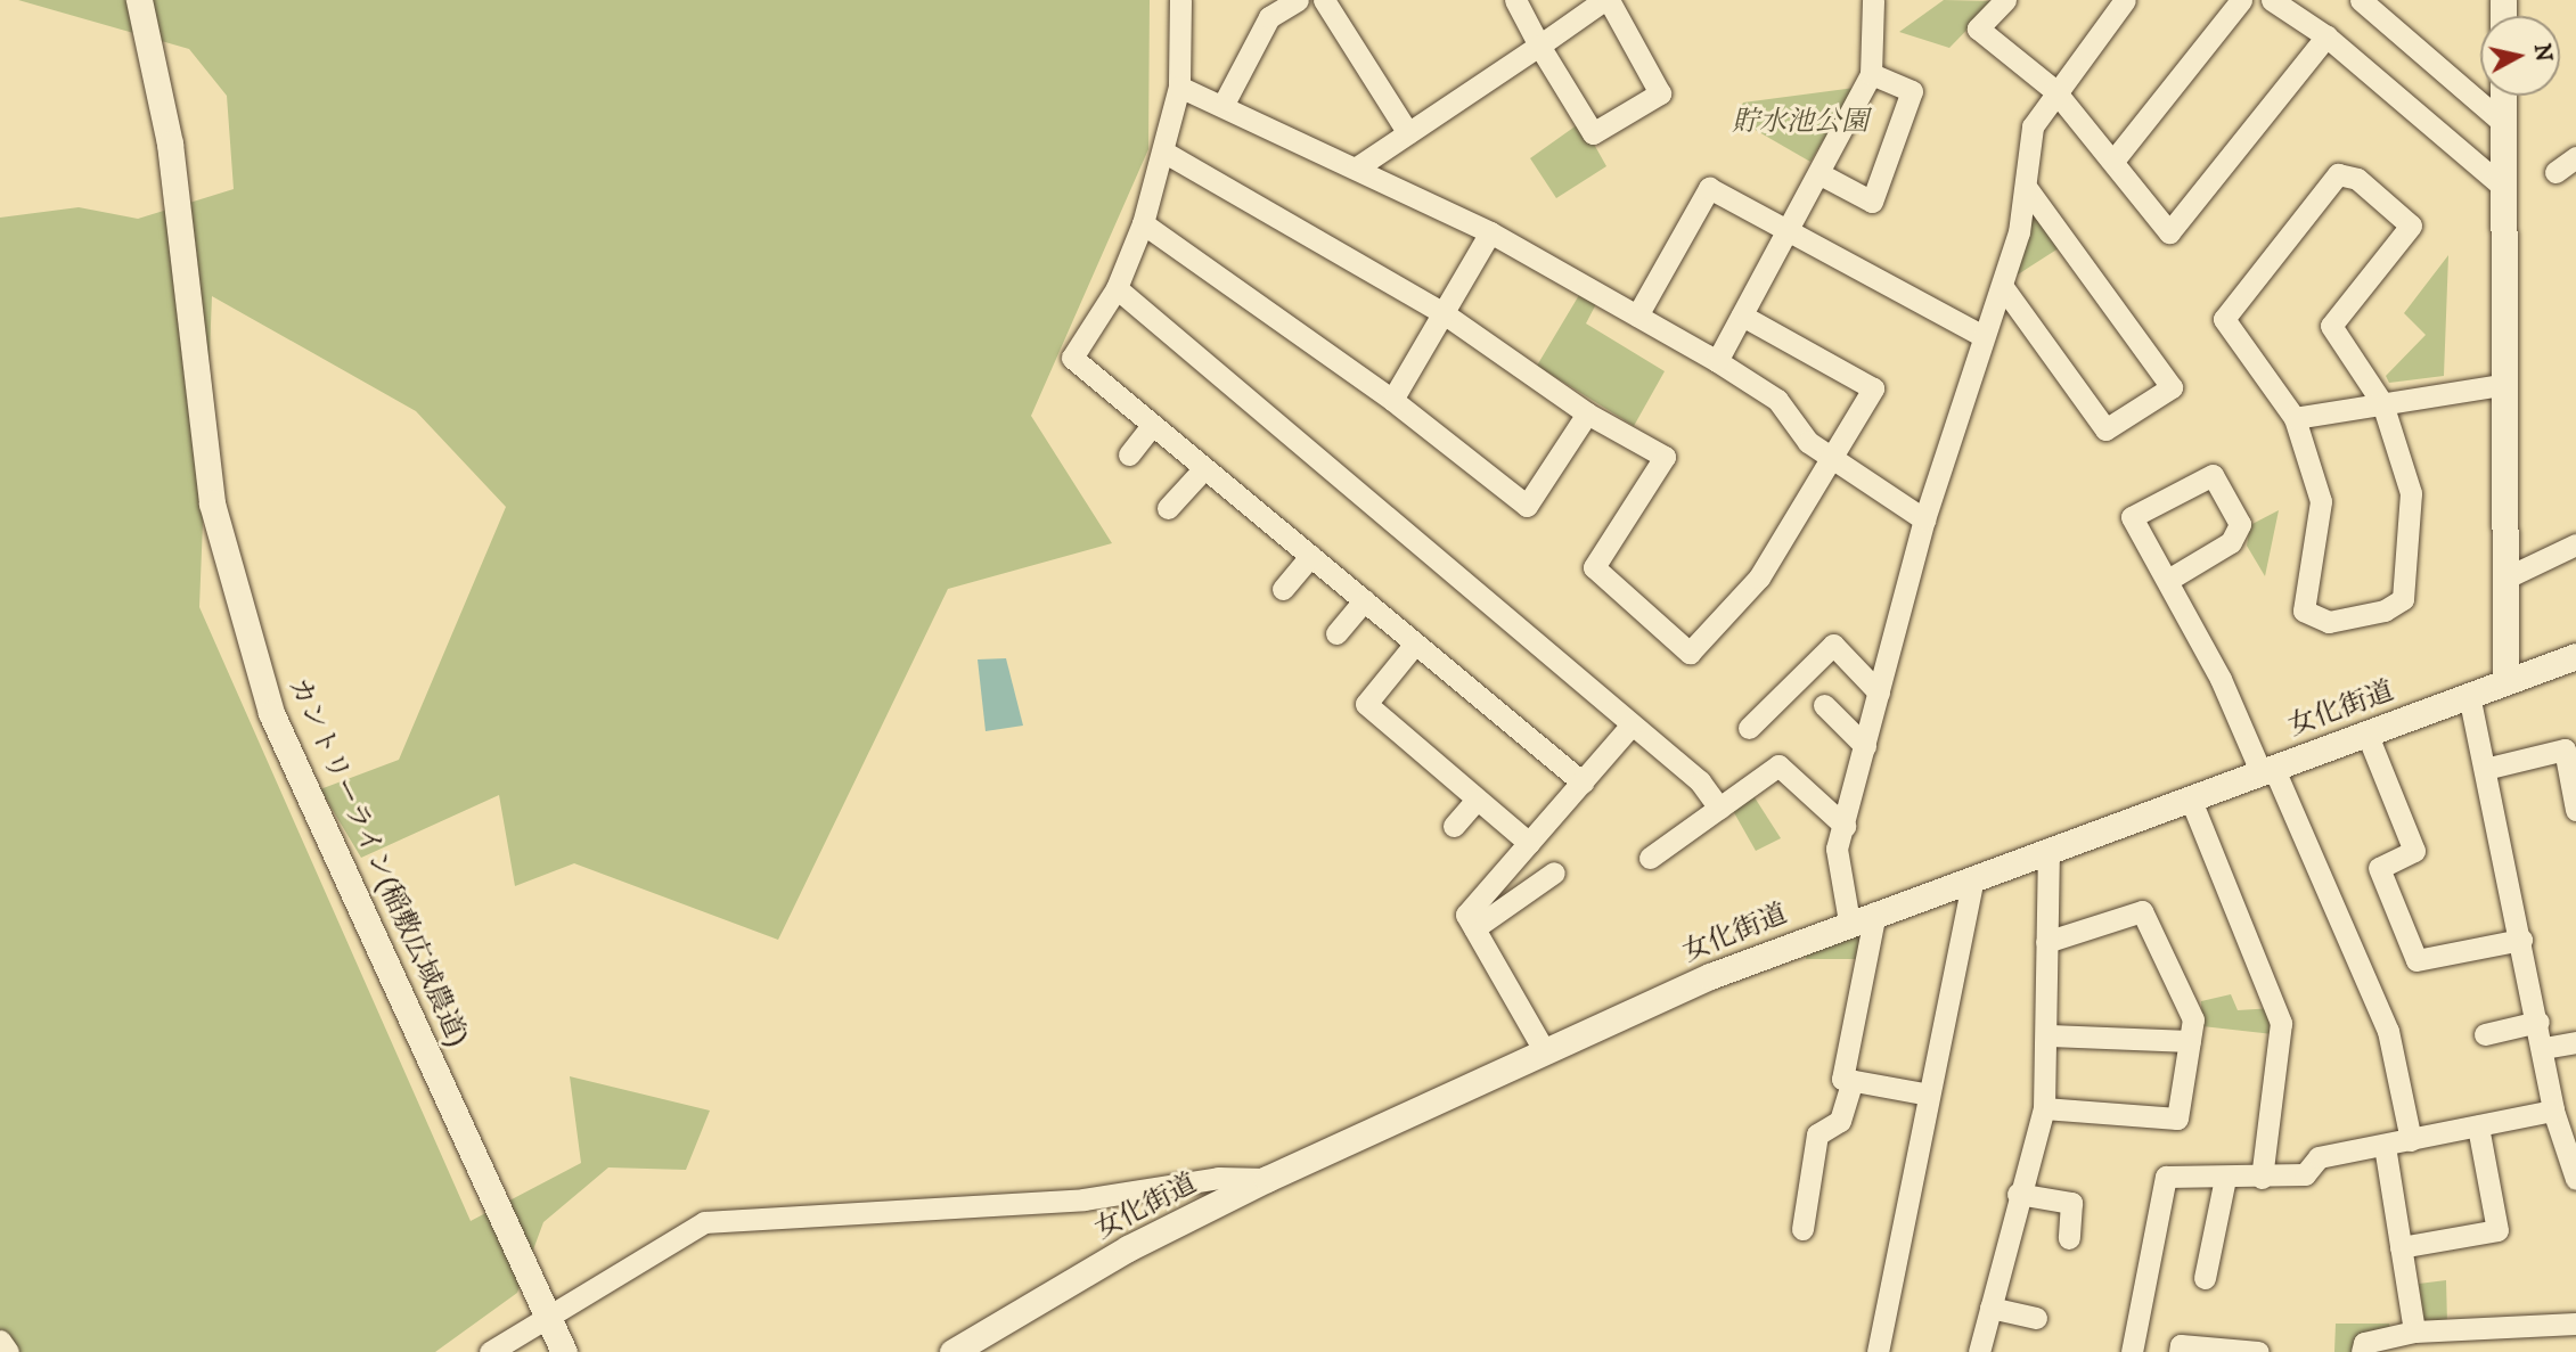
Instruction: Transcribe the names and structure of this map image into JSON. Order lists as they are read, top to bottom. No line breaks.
{"streets":{"street":["女化街道","カントリーライン(稲敷広域農道)"]},"parks":["貯水池公園"],"north":"right"}
